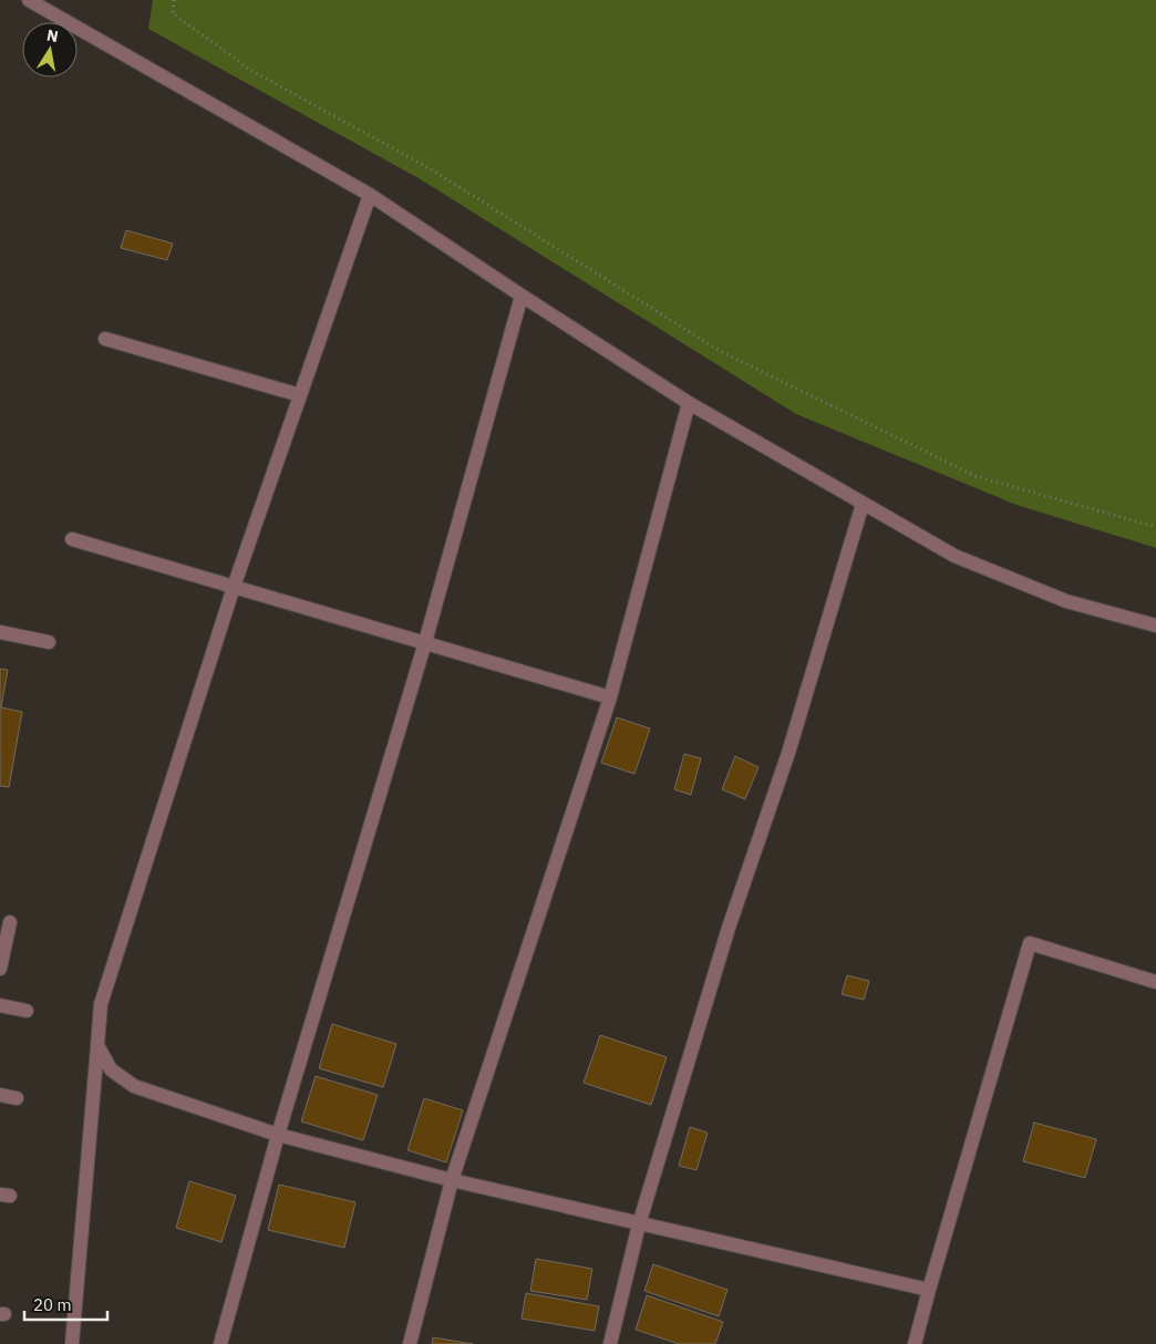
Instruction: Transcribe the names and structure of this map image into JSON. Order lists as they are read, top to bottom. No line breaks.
{"scale_bar":"20 m","north":"top"}
